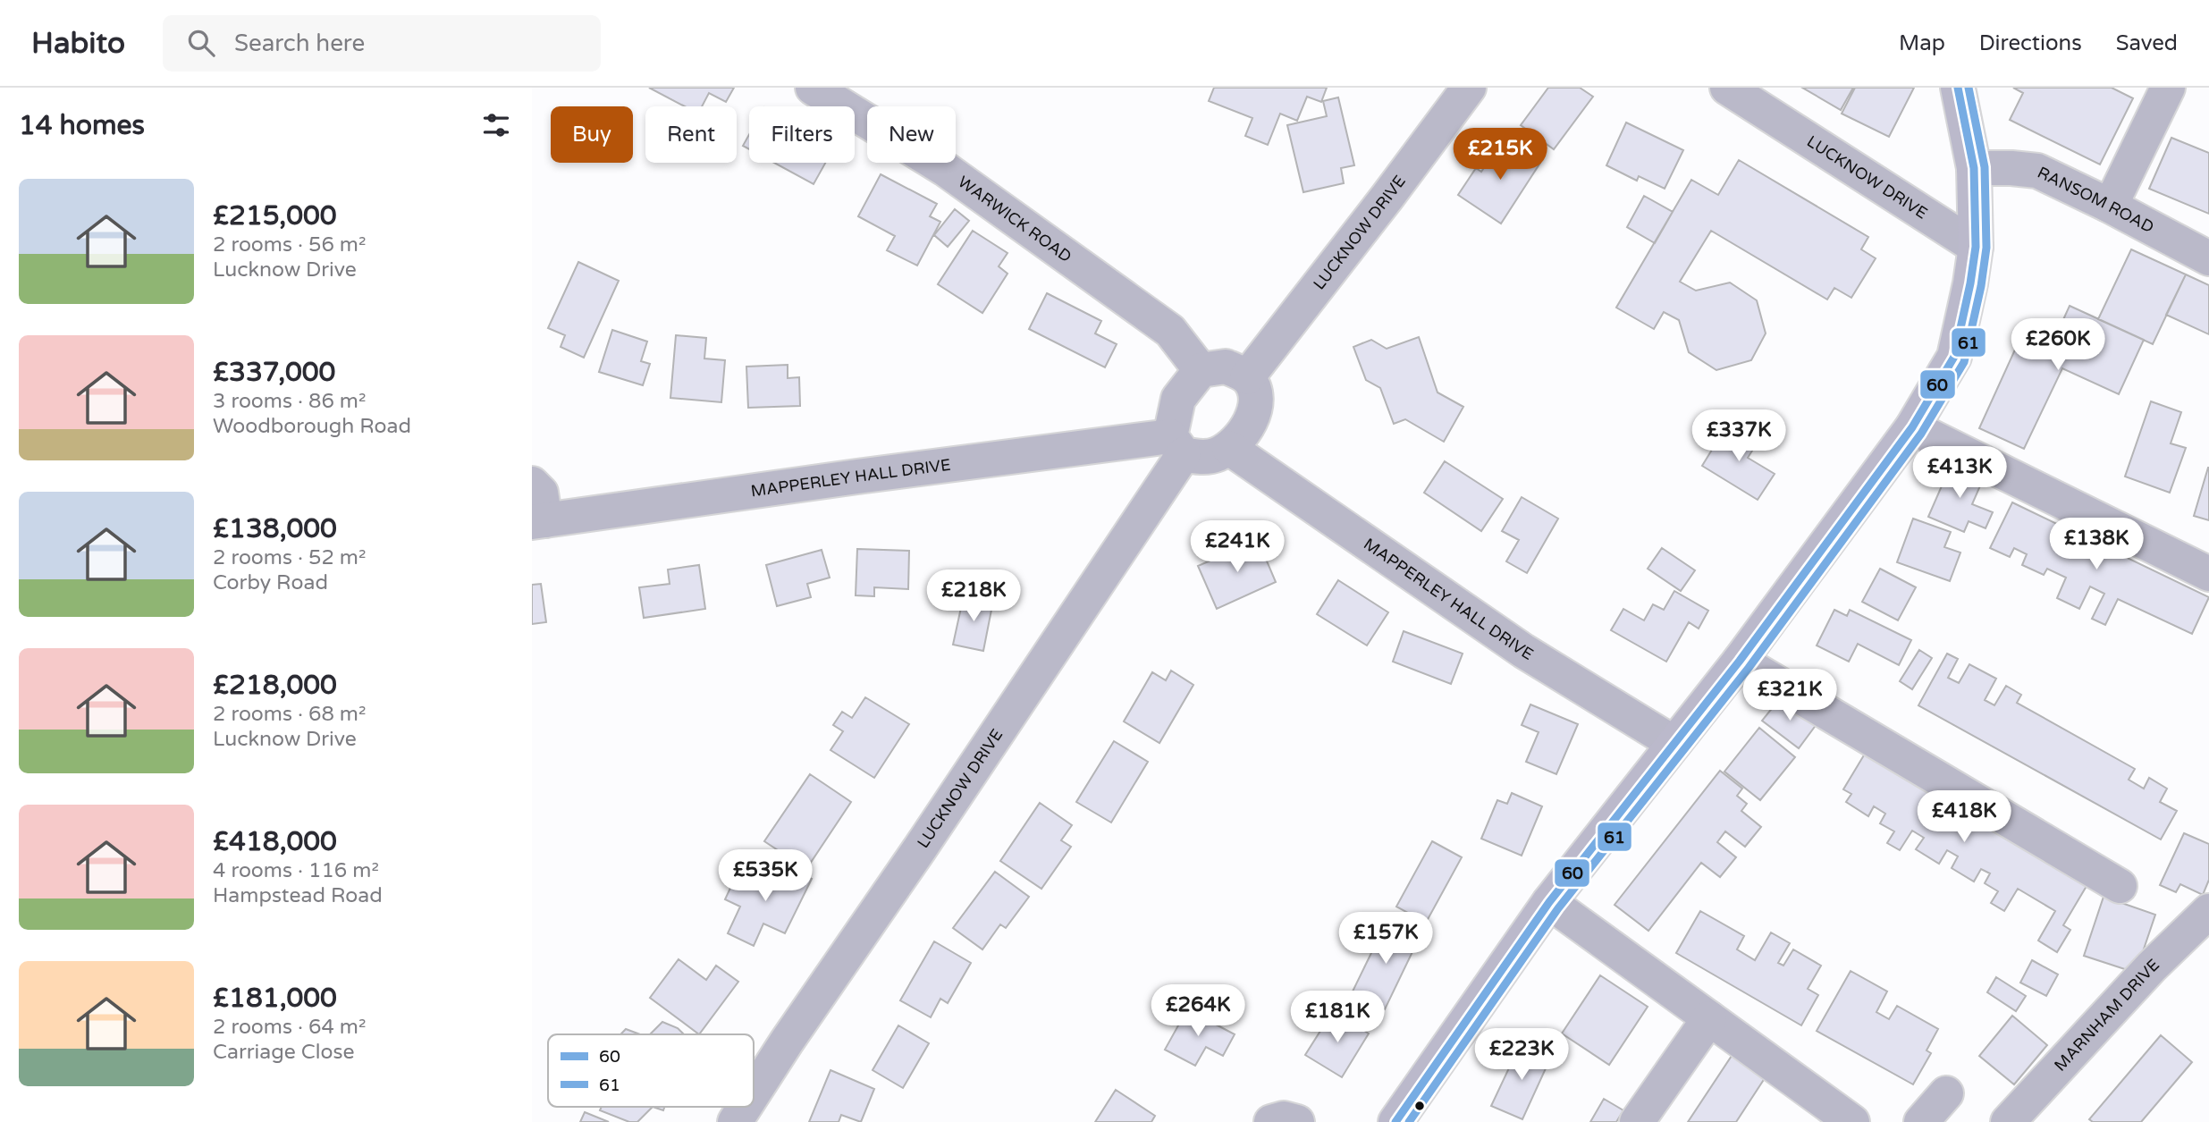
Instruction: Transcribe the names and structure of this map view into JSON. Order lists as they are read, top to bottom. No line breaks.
{"streets":{"street":["LUCKNOW DRIVE","RANSOM ROAD","WARWICK ROAD","MAPPERLEY HALL DRIVE","MARNHAM DRIVE"]},"crossings":[["LUCKNOW DRIVE","WARWICK ROAD"],["LUCKNOW DRIVE","MAPPERLEY HALL DRIVE"],["WARWICK ROAD","MAPPERLEY HALL DRIVE"]],"lines":["transit line 60","transit line 61"],"legend":["60","61"],"page":{"header":"Habito","search":"Search here","nav":["Map","Directions","Saved"],"heading":"14 homes","chip":["Buy","Rent","Filters","New"],"price":["£215K","£260K","£337K","£413K","£138K","£241K","£218K","£321K","£418K","£535K","£157K","£264K","£181K","£223K"],"list":[{"name":"£215,000","note":"2 rooms · 56 m² · Lucknow Drive"},{"name":"£337,000","note":"3 rooms · 86 m² · Woodborough Road"},{"name":"£138,000","note":"2 rooms · 52 m² · Corby Road"},{"name":"£218,000","note":"2 rooms · 68 m² · Lucknow Drive"},{"name":"£418,000","note":"4 rooms · 116 m² · Hampstead Road"},{"name":"£181,000","note":"2 rooms · 64 m² · Carriage Close"}]}}
